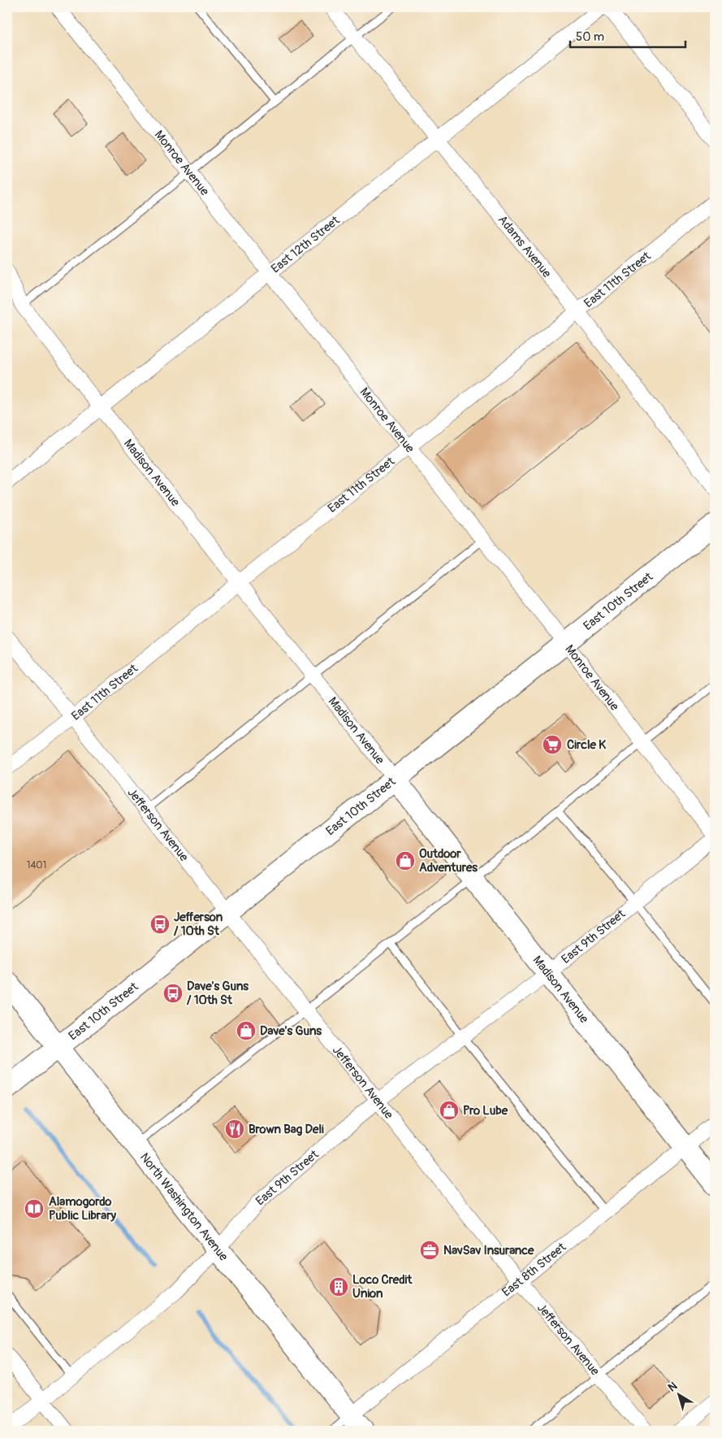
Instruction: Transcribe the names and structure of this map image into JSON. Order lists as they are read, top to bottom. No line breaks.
{"streets":{"main road":["Madison Avenue","East 10th Street","North Washington Avenue"],"street":["Monroe Avenue","East 12th Street","Adams Avenue","East 11th Street","Jefferson Avenue","East 9th Street","East 8th Street"]},"crossings":[["Monroe Avenue","East 12th Street"],["Monroe Avenue","East 11th Street"],["Monroe Avenue","East 10th Street"],["Monroe Avenue","East 9th Street"],["East 12th Street","Adams Avenue"],["East 12th Street","Madison Avenue"],["Adams Avenue","East 11th Street"],["East 11th Street","Madison Avenue"],["East 11th Street","Jefferson Avenue"],["Madison Avenue","East 10th Street"],["Madison Avenue","East 9th Street"],["Madison Avenue","East 8th Street"],["East 10th Street","Jefferson Avenue"],["East 10th Street","North Washington Avenue"],["Jefferson Avenue","East 9th Street"],["Jefferson Avenue","East 8th Street"],["East 9th Street","North Washington Avenue"],["North Washington Avenue","East 8th Street"]],"places":{"supermarket":["Circle K"],"shop":["Outdoor Adventures","Dave's Guns","Pro Lube"],"bus stop":["Jefferson / 10th St","Dave's Guns / 10th St"],"restaurant":["Brown Bag Deli"],"library":["Alamogordo Public Library"],"office":["NavSav Insurance"],"building":["Loco Credit Union"]},"house_numbers":["1401"],"scale_bar":"50 m","north":"top left"}
